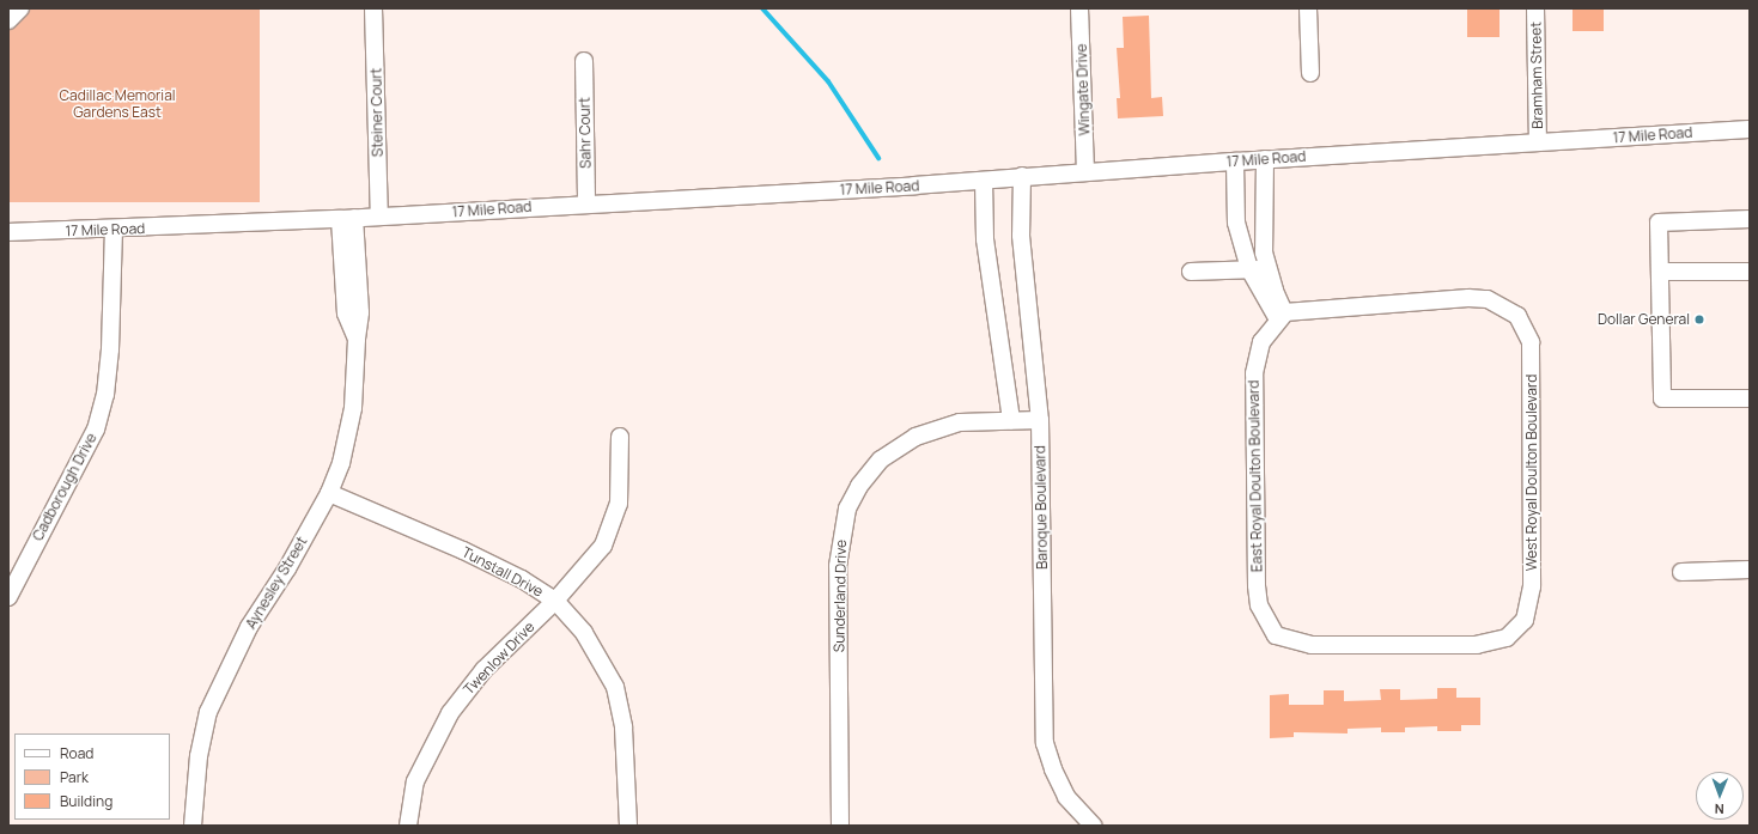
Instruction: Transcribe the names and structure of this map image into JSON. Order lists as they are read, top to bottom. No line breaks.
{"streets":{"street":["Bramham Street","Wingate Drive","Steiner Court","Sahr Court","17 Mile Road","West Royal Doulton Boulevard","East Royal Doulton Boulevard","Cadborough Drive","Baroque Boulevard","Tunstall Drive","Aynesley Street","Sunderland Drive","Twenlow Drive"]},"crossings":[["Bramham Street","17 Mile Road"],["Wingate Drive","17 Mile Road"],["Steiner Court","17 Mile Road"],["Sahr Court","17 Mile Road"],["17 Mile Road","Cadborough Drive"],["17 Mile Road","Baroque Boulevard"],["17 Mile Road","Aynesley Street"],["West Royal Doulton Boulevard","East Royal Doulton Boulevard"],["Baroque Boulevard","Sunderland Drive"],["Tunstall Drive","Aynesley Street"],["Tunstall Drive","Twenlow Drive"]],"parks":["Cadillac Memorial Gardens East"],"places":["Dollar General"],"legend":["Road","Park","Building"],"north":"bottom"}
